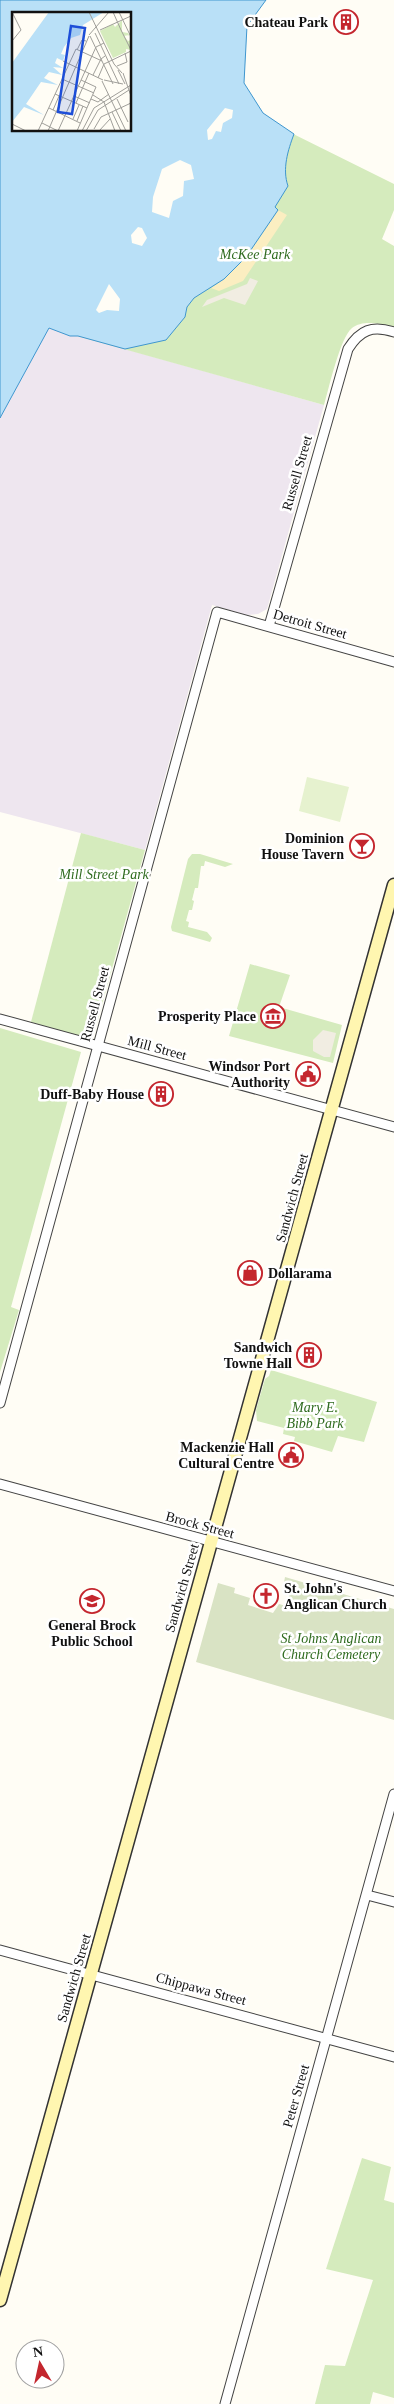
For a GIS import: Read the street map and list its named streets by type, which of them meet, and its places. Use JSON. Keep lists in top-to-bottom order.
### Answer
{
  "streets": {
    "main road": ["Sandwich Street"],
    "street": [
      "Russell Street",
      "Detroit Street",
      "Mill Street",
      "Brock Street",
      "Chippawa Street",
      "Peter Street"
    ]
  },
  "crossings": [
    ["Russell Street", "Detroit Street"],
    ["Russell Street", "Mill Street"],
    ["Mill Street", "Sandwich Street"],
    ["Sandwich Street", "Brock Street"],
    ["Sandwich Street", "Chippawa Street"],
    ["Chippawa Street", "Peter Street"]
  ],
  "parks": [
    "McKee Park",
    "Mill Street Park",
    "Mary E. Bibb Park",
    "St Johns Anglican Church Cemetery"
  ],
  "places": {
    "building": ["Chateau Park", "Duff-Baby House", "Sandwich Towne Hall"],
    "bar": ["Dominion House Tavern"],
    "museum": ["Prosperity Place"],
    "public building": ["Windsor Port Authority", "Mackenzie Hall Cultural Centre"],
    "shop": ["Dollarama"],
    "church": ["St. John's Anglican Church"],
    "school or university": ["General Brock Public School"]
  },
  "north": "top"
}
